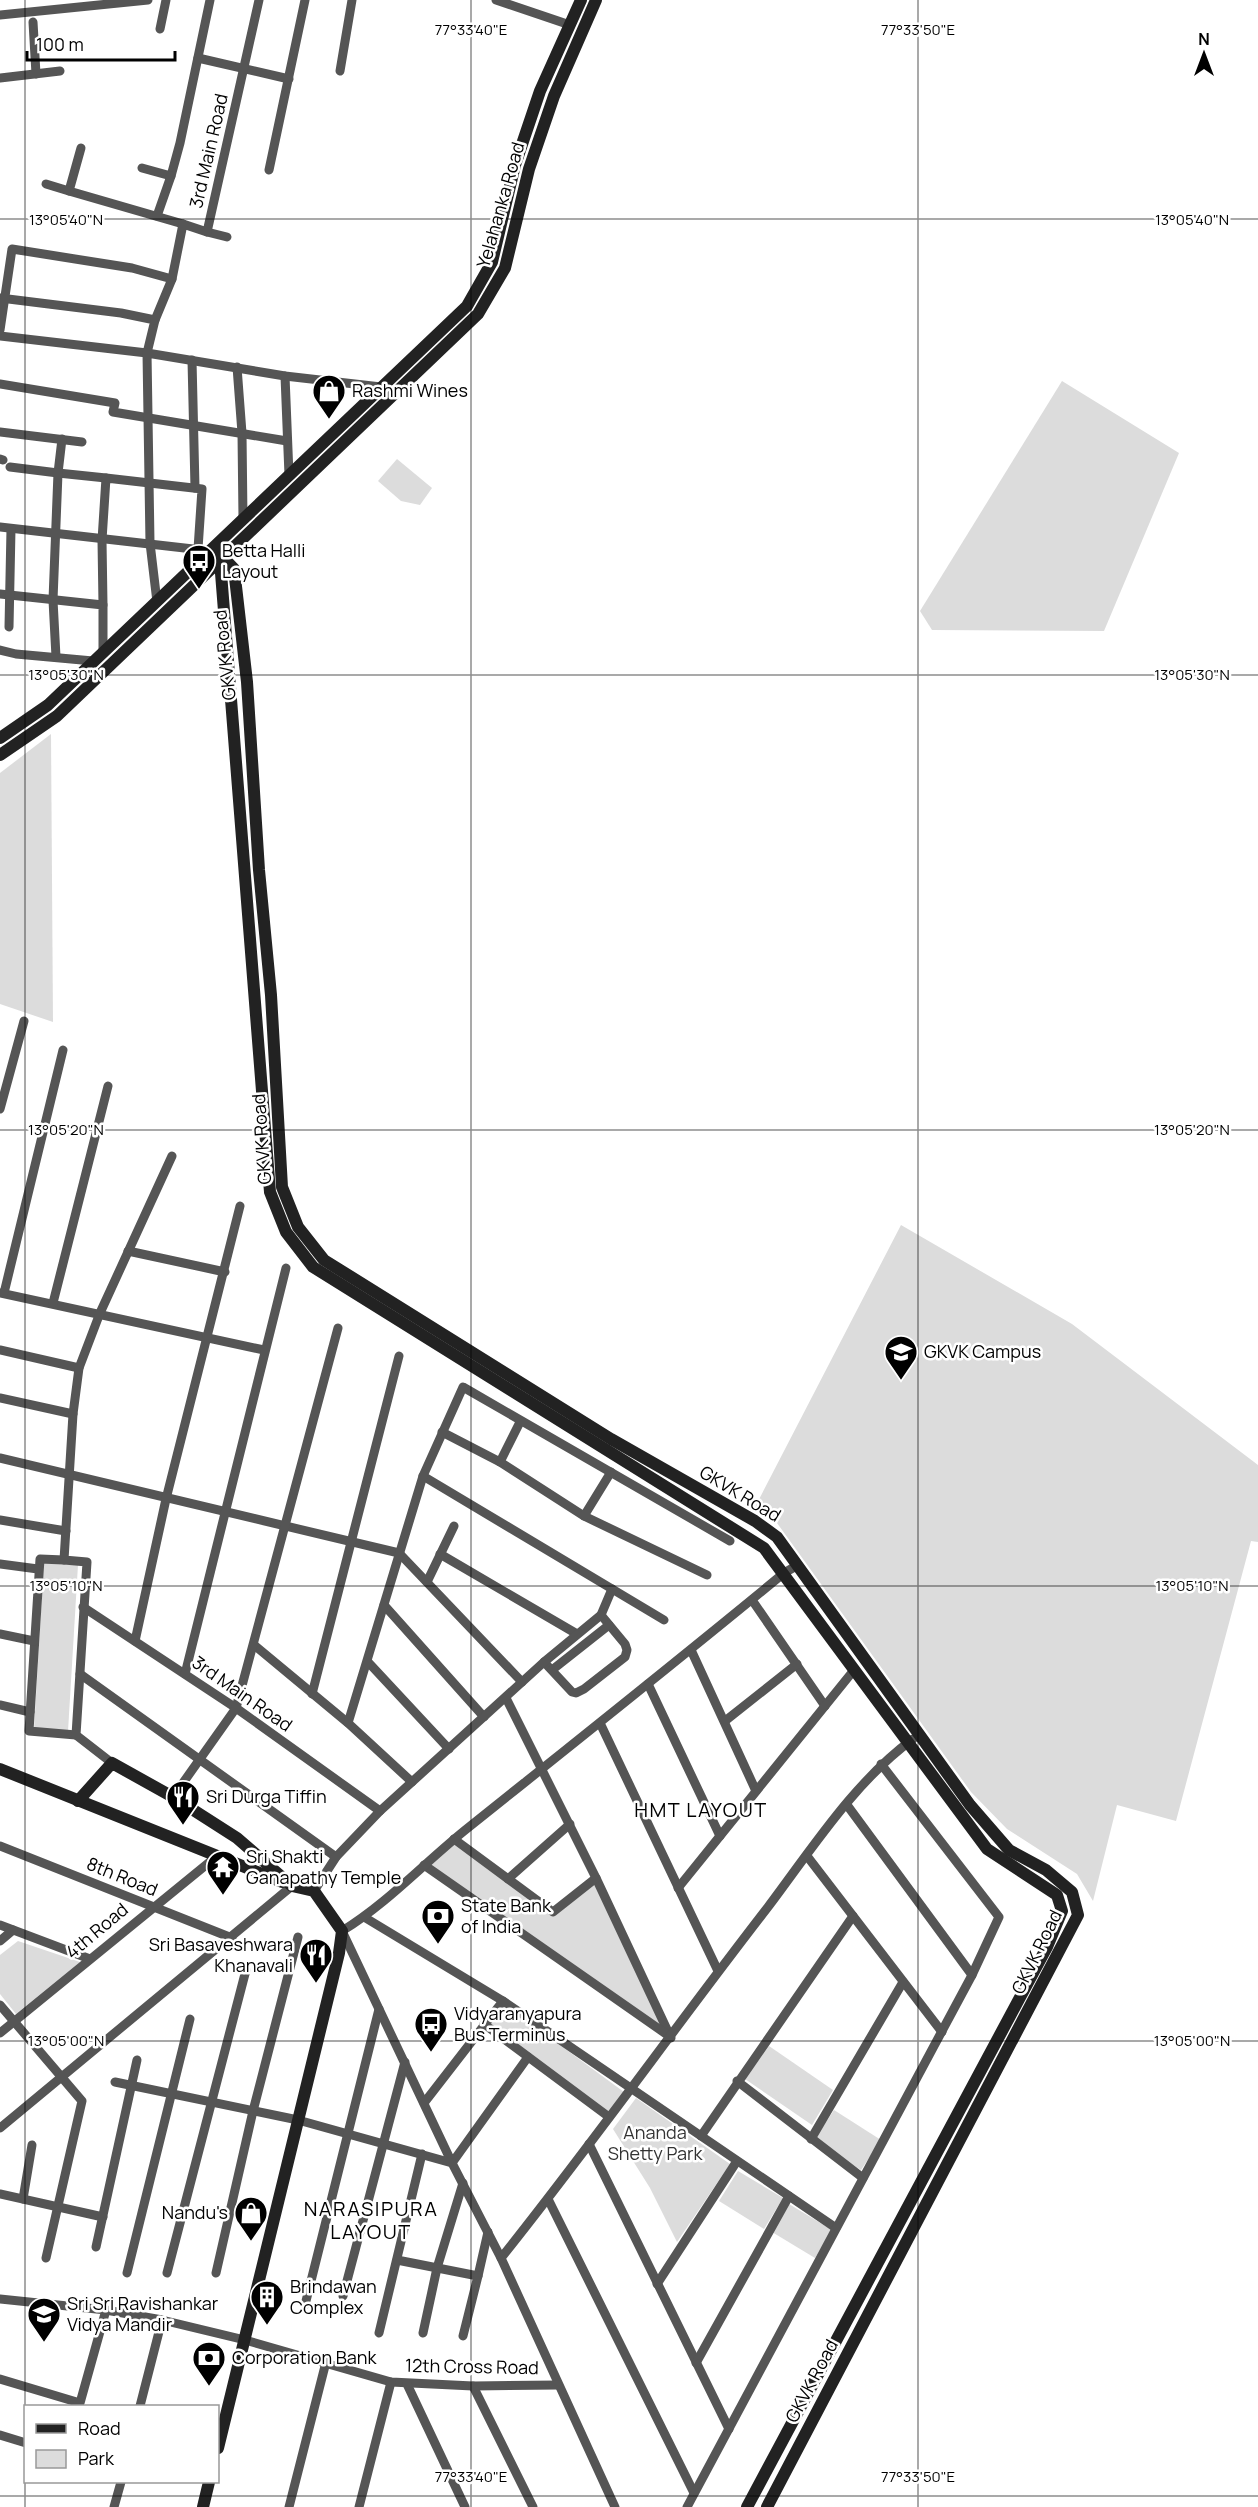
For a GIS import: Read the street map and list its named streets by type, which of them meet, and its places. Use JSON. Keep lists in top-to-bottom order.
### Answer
{
  "streets": {
    "main road": ["Yelahanka Road", "GKVK Road"],
    "street": [
      "3rd Main Road",
      "8th Road",
      "4th Road",
      "12th Cross Road"
    ]
  },
  "crossings": [
    ["3rd Main Road", "Yelahanka Road"],
    ["Yelahanka Road", "GKVK Road"],
    ["8th Road", "4th Road"]
  ],
  "districts": ["HMT LAYOUT", "NARASIPURA LAYOUT"],
  "parks": ["Ananda Shetty Park"],
  "places": {
    "shop": ["Rashmi Wines", "Nandu's"],
    "bus stop": ["Betta Halli Layout", "Vidyaranyapura Bus Terminus"],
    "school or university": ["GKVK Campus", "Sri Sri Ravishankar Vidya Mandir"],
    "restaurant": ["Sri Durga Tiffin", "Sri Basaveshwara Khanavali"],
    "temple": ["Sri Shakti Ganapathy Temple"],
    "bank": ["State Bank of India", "Corporation Bank"],
    "building": ["Brindawan Complex"]
  },
  "legend": ["Road", "Park"],
  "scale_bar": "100 m",
  "north": "top",
  "coordinates": [
    "77°33'40\"E",
    "77°33'50\"E",
    "13°05'40\"N",
    "13°05'30\"N",
    "13°05'20\"N",
    "13°05'10\"N",
    "13°05'00\"N"
  ]
}
